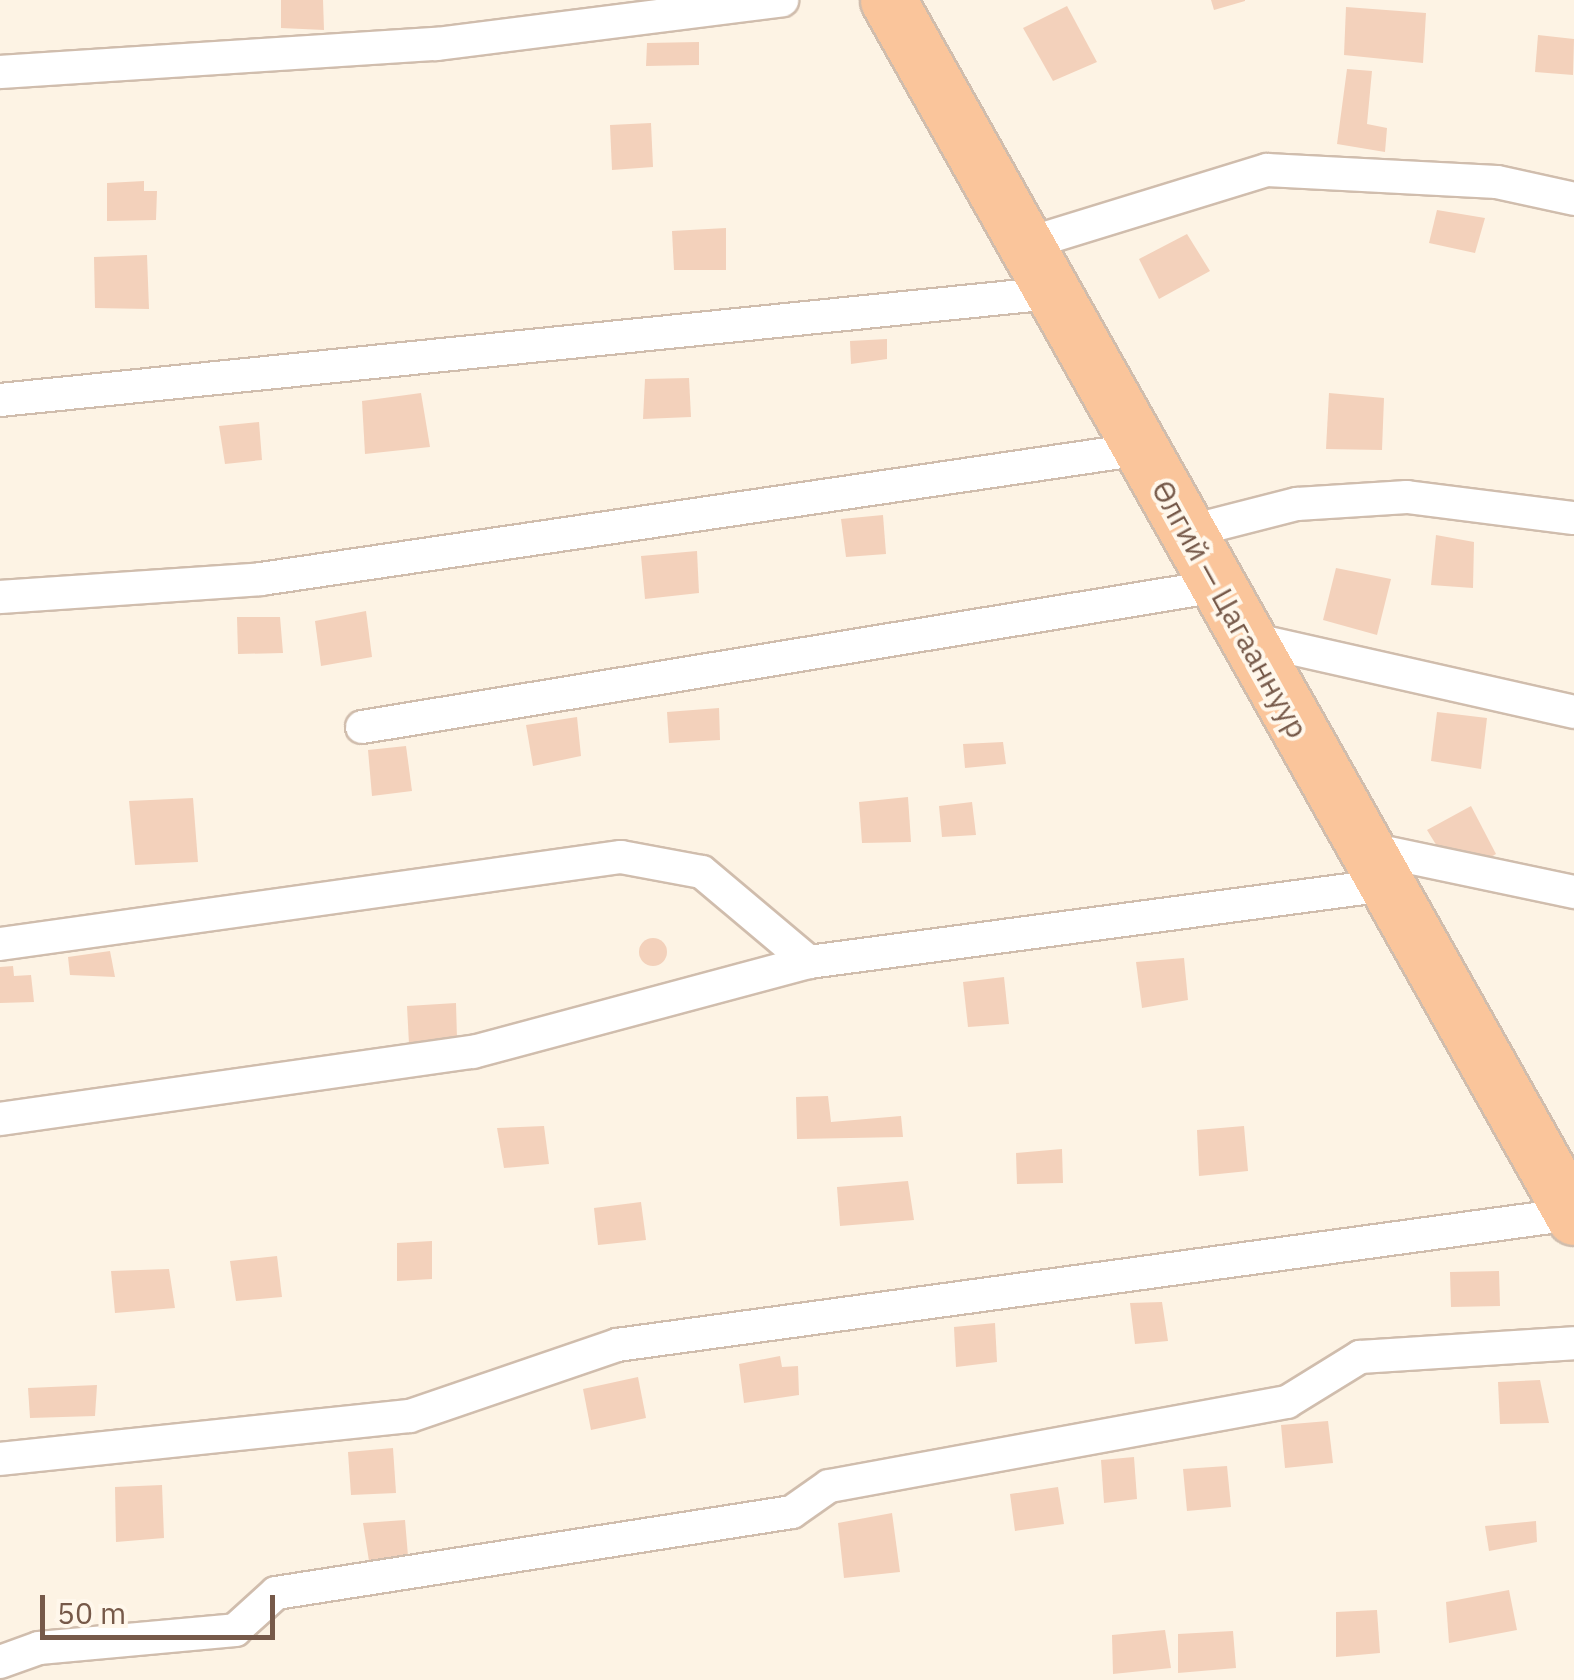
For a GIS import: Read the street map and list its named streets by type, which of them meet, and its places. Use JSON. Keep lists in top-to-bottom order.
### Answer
{
  "streets": {
    "highway": ["Өлгий — Цагааннуур"]
  },
  "scale_bar": "50 m"
}
